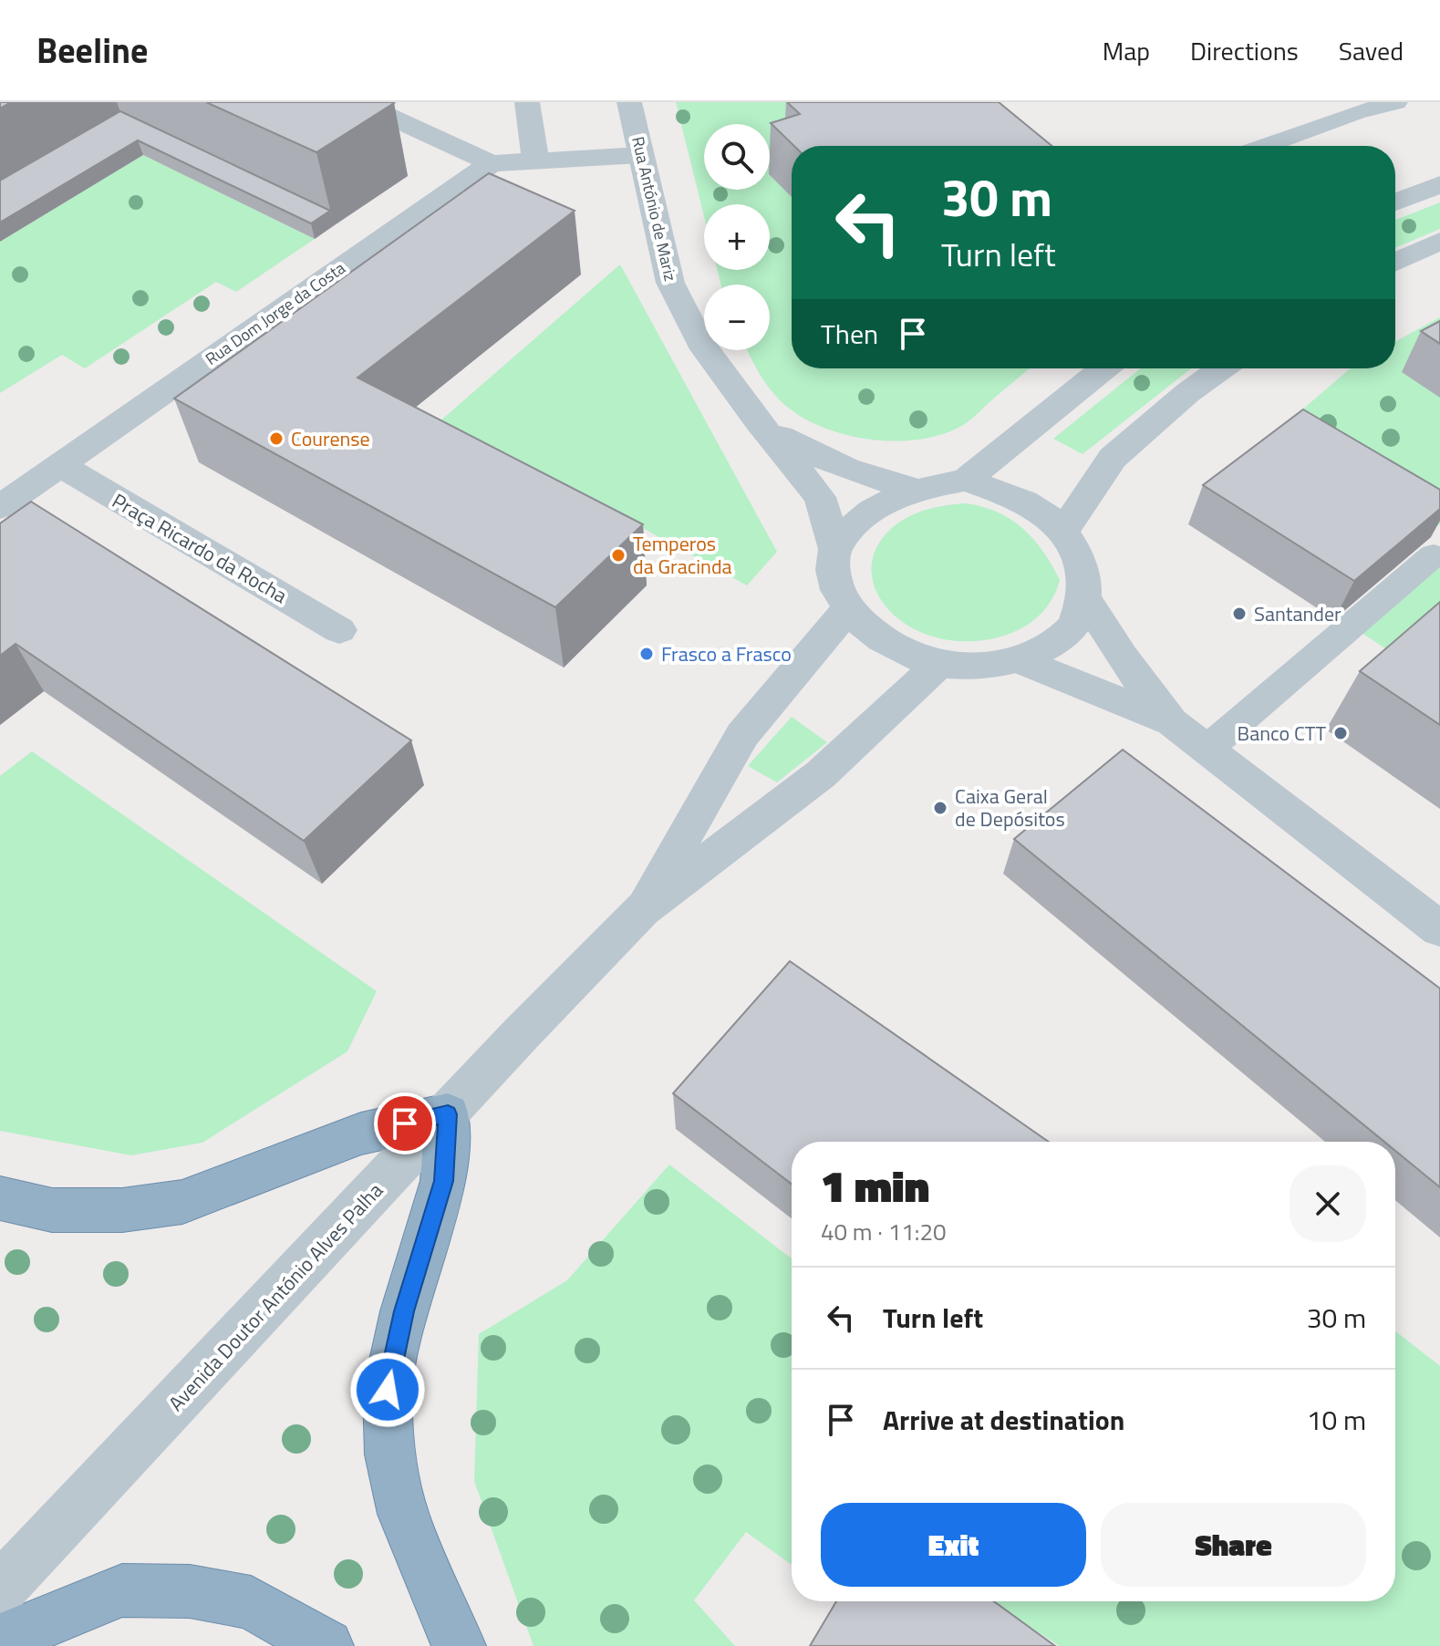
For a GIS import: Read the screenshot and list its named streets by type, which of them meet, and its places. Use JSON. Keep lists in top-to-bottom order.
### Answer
{
  "streets": {
    "street": [
      "Rua António de Mariz",
      "Rua Dom Jorge da Costa",
      "Praça Ricardo da Rocha",
      "Avenida Doutor António Alves Palha"
    ]
  },
  "crossings": [
    ["Rua António de Mariz", "Avenida Doutor António Alves Palha"],
    ["Rua Dom Jorge da Costa", "Praça Ricardo da Rocha"]
  ],
  "places": [
    "Courense",
    "Temperos da Gracinda",
    "Santander",
    "Frasco a Frasco",
    "Banco CTT",
    "Caixa Geral de Depósitos"
  ],
  "page": {
    "header": "Beeline",
    "nav": ["Map", "Directions", "Saved"],
    "map_buttons": ["+", "−"],
    "turn": ["30 m", "Turn left"],
    "then": "Then",
    "heading": ["1 min", "40 m · 11:20"],
    "list": [
      {
        "name": "Turn left",
        "value": "30 m"
      },
      {
        "name": "Arrive at destination",
        "value": "10 m"
      }
    ],
    "buttons": ["Exit", "Share"]
  }
}
